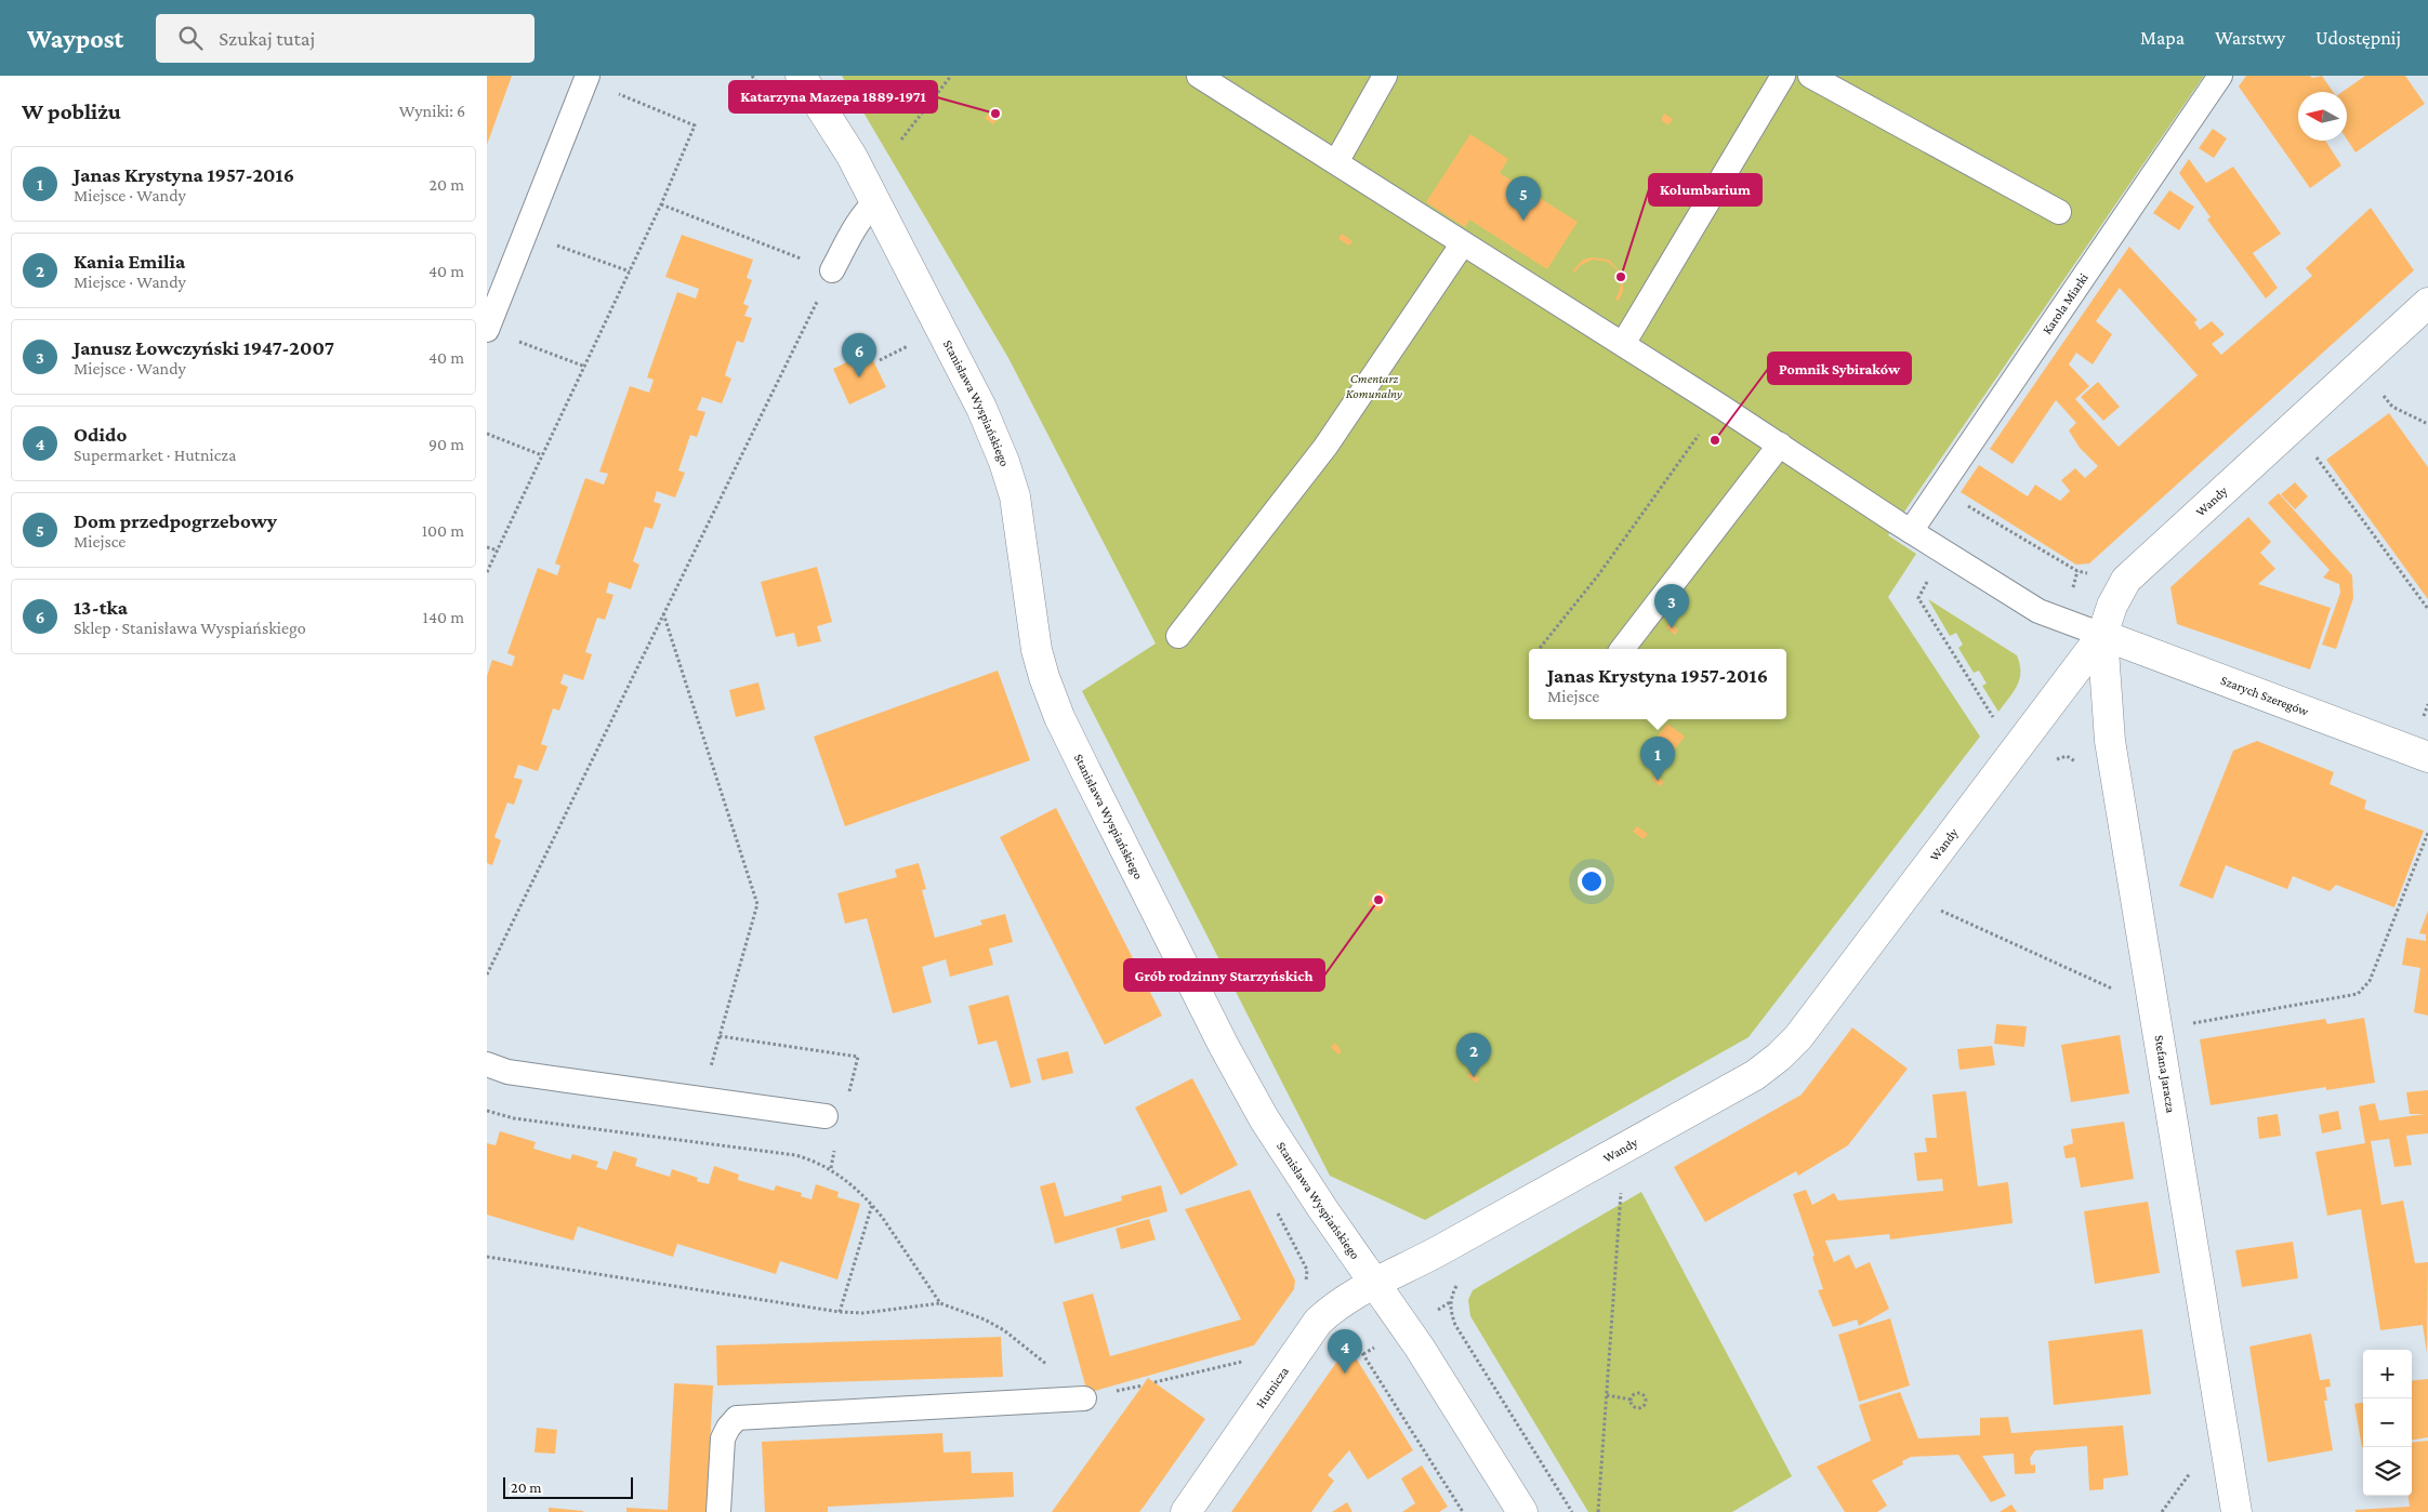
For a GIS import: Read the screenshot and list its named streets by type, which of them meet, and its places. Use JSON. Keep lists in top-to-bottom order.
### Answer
{
  "streets": {
    "street": [
      "Stanisława Wyspiańskiego",
      "Wandy",
      "Szarych Szeregów",
      "Stefana Jaracza",
      "Hutnicza"
    ],
    "lane": ["Karola Miarki"]
  },
  "crossings": [
    ["Stanisława Wyspiańskiego", "Wandy"],
    ["Stanisława Wyspiańskiego", "Hutnicza"],
    ["Wandy", "Szarych Szeregów"],
    ["Wandy", "Stefana Jaracza"],
    ["Wandy", "Hutnicza"],
    ["Szarych Szeregów", "Stefana Jaracza"]
  ],
  "parks": ["Cmentarz Komunalny"],
  "places": [
    "Katarzyna Mazepa 1889-1971",
    "Kolumbarium",
    "Pomnik Sybiraków",
    "Grób rodzinny Starzyńskich"
  ],
  "scale_bar": "20 m",
  "north": "left",
  "page": {
    "header": "Waypost",
    "search": "Szukaj tutaj",
    "nav": ["Mapa", "Warstwy", "Udostępnij"],
    "heading": ["W pobliżu", "Wyniki: 6"],
    "list": [
      {
        "mark": "1",
        "name": "Janas Krystyna 1957-2016",
        "note": "Miejsce · Wandy",
        "value": "20 m"
      },
      {
        "mark": "2",
        "name": "Kania Emilia",
        "note": "Miejsce · Wandy",
        "value": "40 m"
      },
      {
        "mark": "3",
        "name": "Janusz Łowczyński 1947-2007",
        "note": "Miejsce · Wandy",
        "value": "40 m"
      },
      {
        "mark": "4",
        "name": "Odido",
        "note": "Supermarket · Hutnicza",
        "value": "90 m"
      },
      {
        "mark": "5",
        "name": "Dom przedpogrzebowy",
        "note": "Miejsce",
        "value": "100 m"
      },
      {
        "mark": "6",
        "name": "13-tka",
        "note": "Sklep · Stanisława Wyspiańskiego",
        "value": "140 m"
      }
    ],
    "pins": [
      "5",
      "6",
      "3",
      "1",
      "2",
      "4"
    ],
    "popup": ["Janas Krystyna 1957-2016", "Miejsce"],
    "map_buttons": ["+", "−"],
    "scale": "20 m"
  }
}
